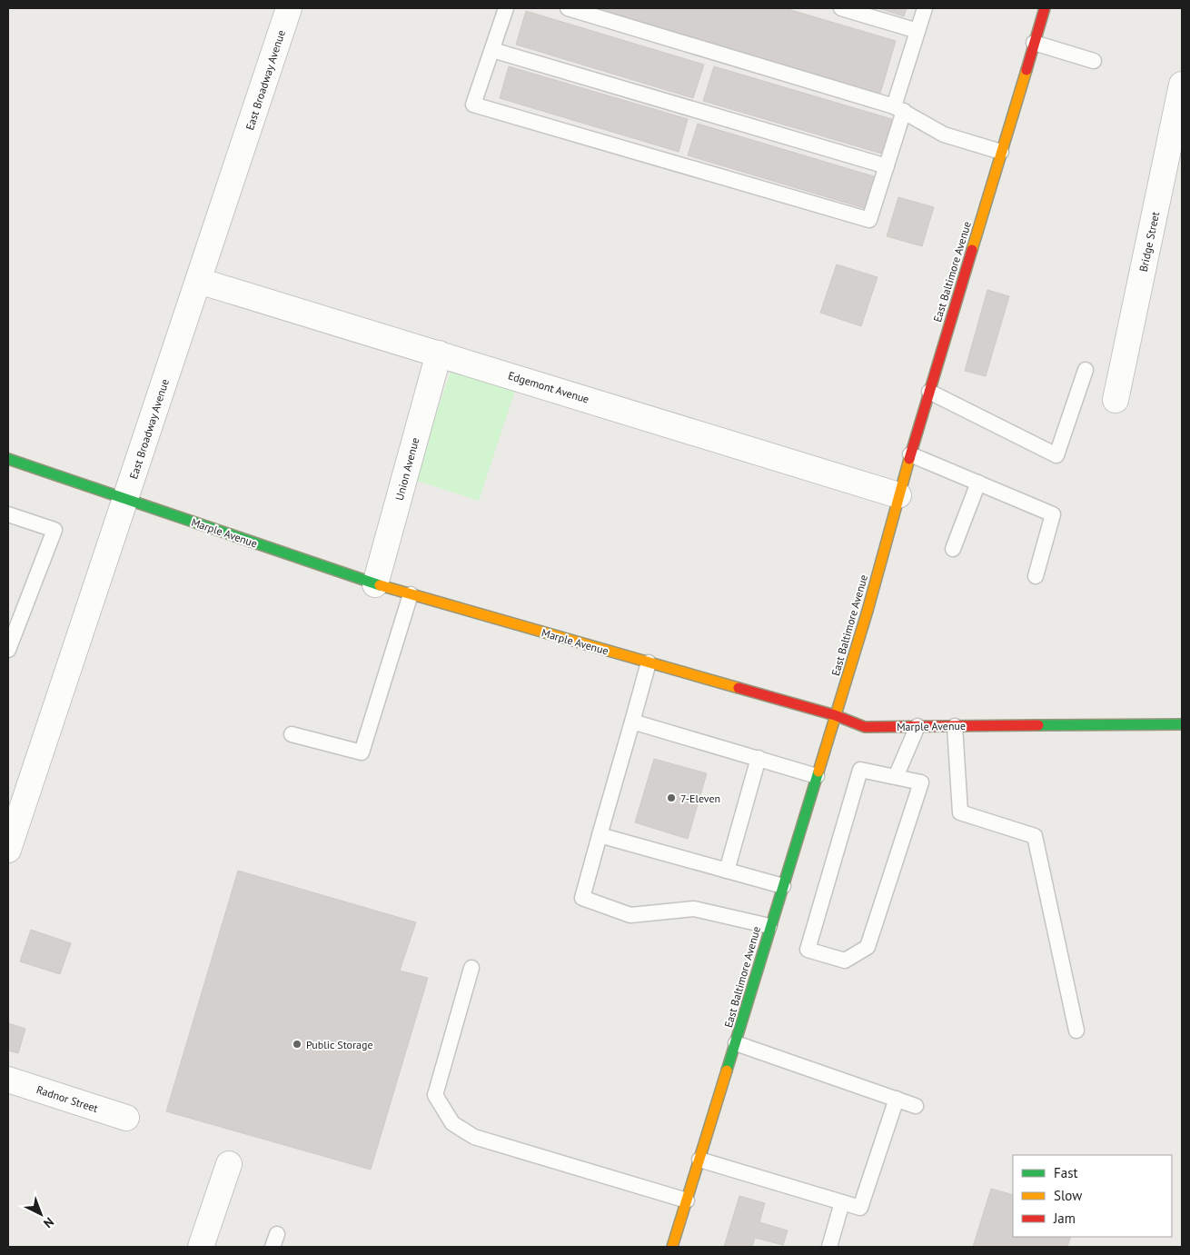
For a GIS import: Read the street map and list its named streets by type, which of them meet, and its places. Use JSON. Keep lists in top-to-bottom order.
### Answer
{
  "streets": {
    "main road": ["East Baltimore Avenue", "Marple Avenue"],
    "street": [
      "East Broadway Avenue",
      "Bridge Street",
      "Edgemont Avenue",
      "Union Avenue",
      "Radnor Street"
    ]
  },
  "crossings": [
    ["East Broadway Avenue", "Edgemont Avenue"],
    ["East Broadway Avenue", "Marple Avenue"],
    ["East Baltimore Avenue", "Edgemont Avenue"],
    ["East Baltimore Avenue", "Marple Avenue"],
    ["Edgemont Avenue", "Union Avenue"],
    ["Union Avenue", "Marple Avenue"]
  ],
  "places": ["7-Eleven", "Public Storage"],
  "legend": ["Fast", "Slow", "Jam"],
  "north": "bottom right"
}
